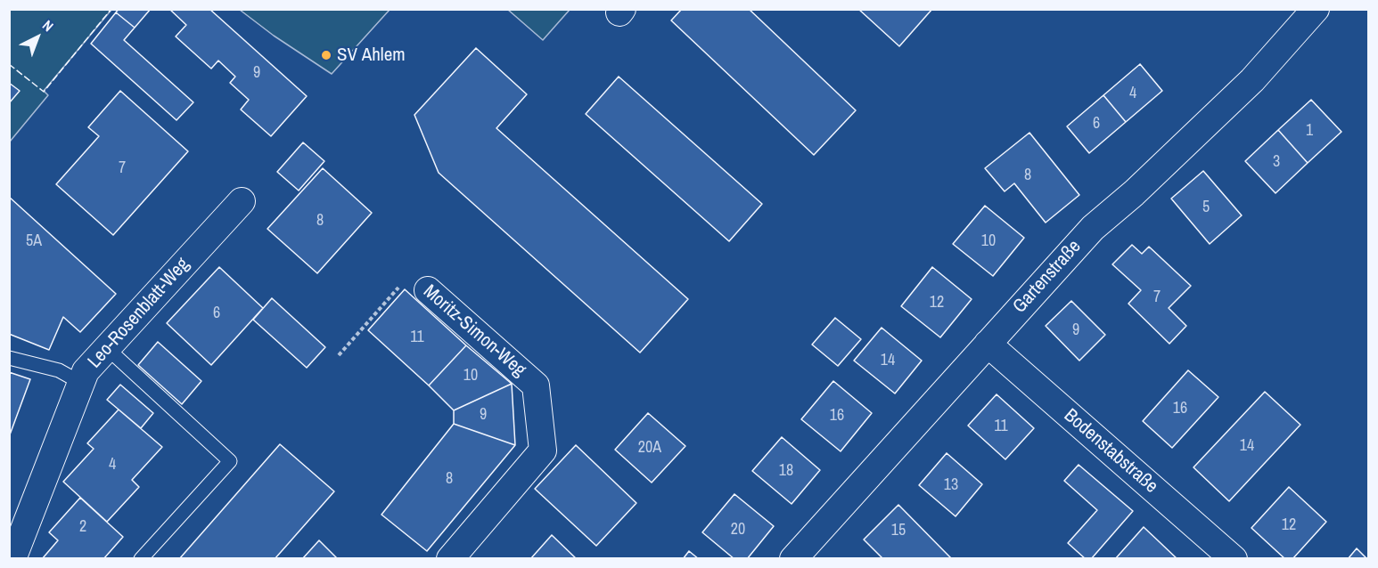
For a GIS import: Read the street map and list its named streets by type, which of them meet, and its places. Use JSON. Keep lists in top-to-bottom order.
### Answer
{
  "streets": {
    "street": [
      "Gartenstraße",
      "Leo-Rosenblatt-Weg",
      "Moritz-Simon-Weg",
      "Bodenstabstraße"
    ]
  },
  "crossings": [
    ["Gartenstraße", "Bodenstabstraße"]
  ],
  "places": ["SV Ahlem"],
  "house_numbers": [
    "9",
    "4",
    "6",
    "1",
    "3",
    "7",
    "8",
    "5",
    "8",
    "5A",
    "10",
    "7",
    "12",
    "6",
    "9",
    "11",
    "14",
    "10",
    "16",
    "9",
    "16",
    "11",
    "14",
    "20A",
    "4",
    "18",
    "8",
    "13",
    "12",
    "2",
    "20",
    "15"
  ],
  "north": "top right"
}
